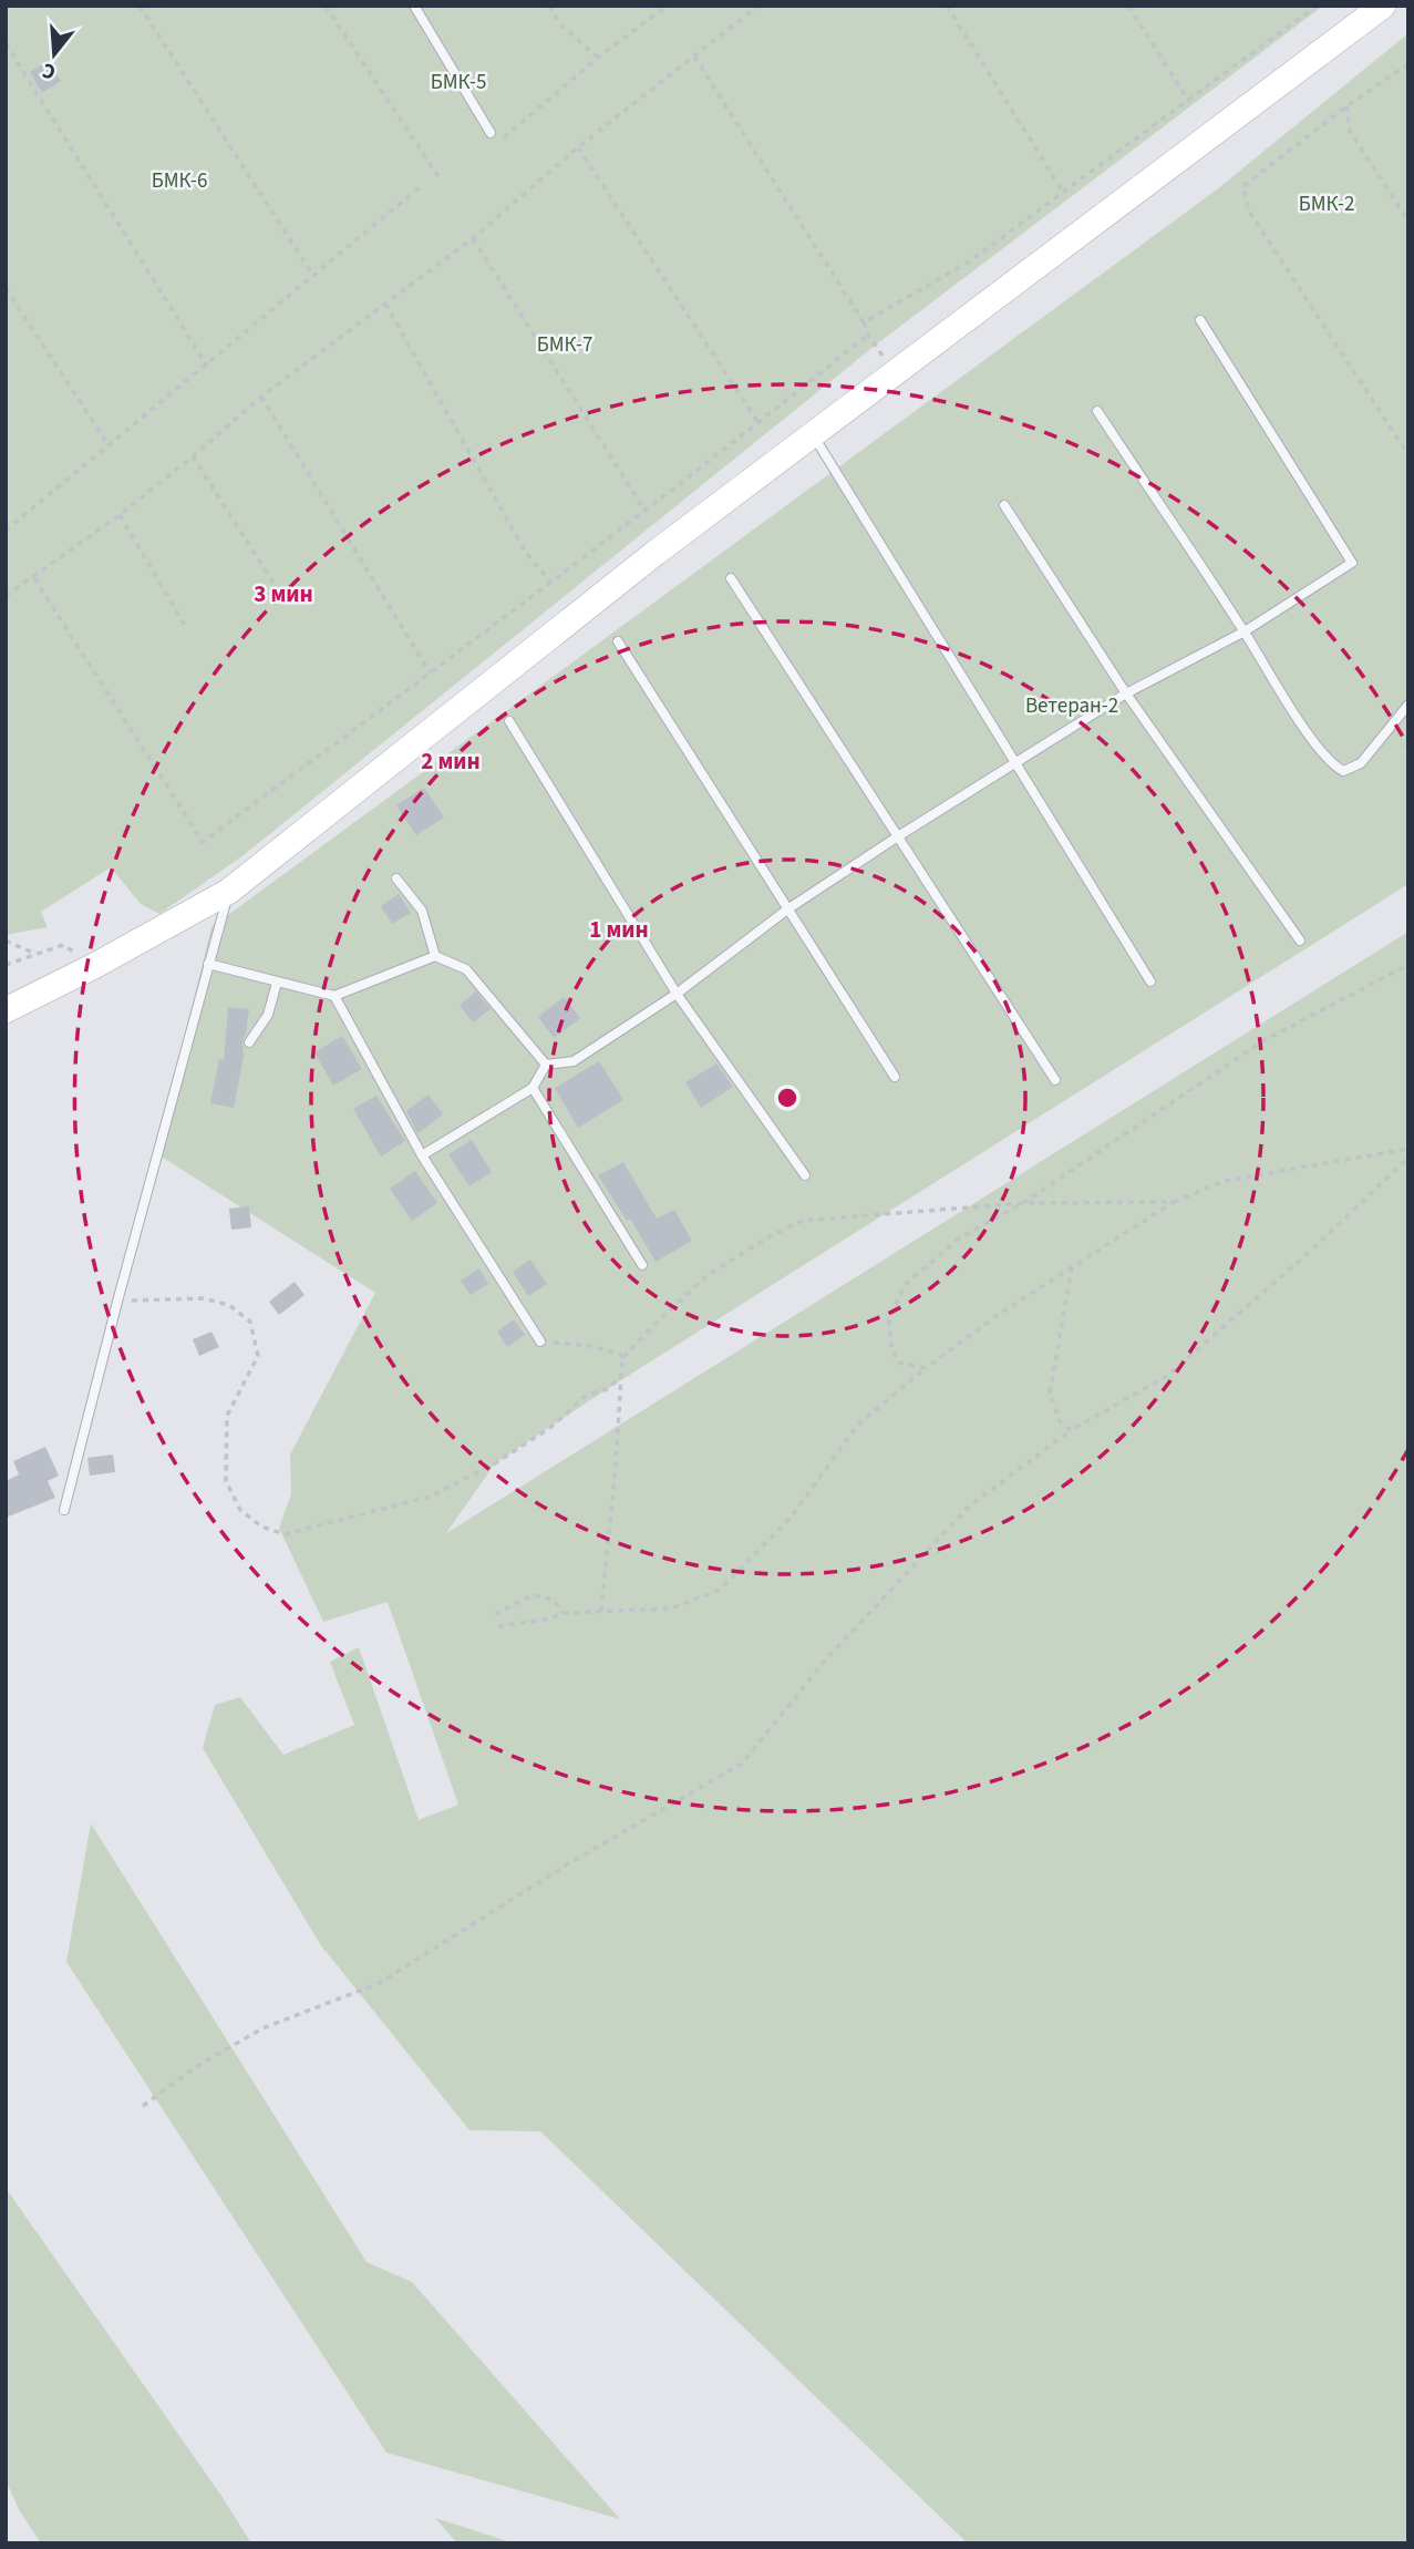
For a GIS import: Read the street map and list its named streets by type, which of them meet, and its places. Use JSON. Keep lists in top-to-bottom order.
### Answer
{
  "parks": [
    "БМК-5",
    "БМК-6",
    "БМК-2",
    "БМК-7",
    "Ветеран-2"
  ],
  "north": "bottom",
  "rings": ["3 мин", "2 мин", "1 мин"]
}
